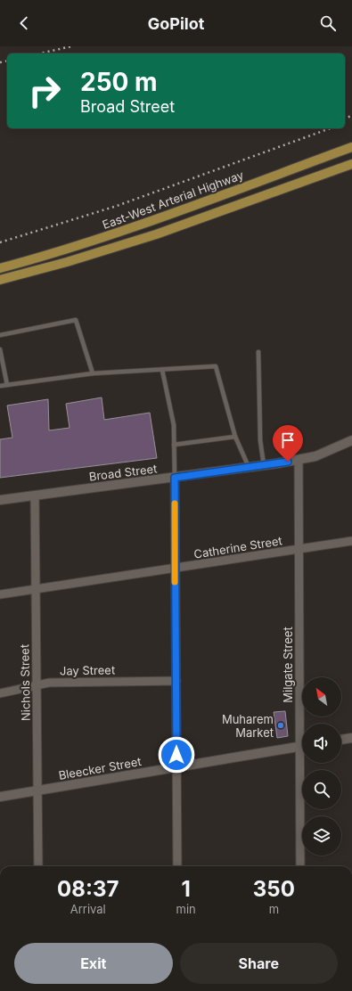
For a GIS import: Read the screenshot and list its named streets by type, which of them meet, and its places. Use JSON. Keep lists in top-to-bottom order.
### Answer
{
  "streets": {
    "main road": ["East-West Arterial Highway", "Broad Street", "Bleecker Street"],
    "street": [
      "Catherine Street",
      "Milgate Street",
      "Jay Street",
      "Nichols Street"
    ]
  },
  "crossings": [
    ["Broad Street", "Milgate Street"],
    ["Broad Street", "Nichols Street"],
    ["Catherine Street", "Milgate Street"],
    ["Catherine Street", "Nichols Street"],
    ["Jay Street", "Nichols Street"],
    ["Nichols Street", "Bleecker Street"]
  ],
  "places": ["Muharem Market"],
  "north": "top left",
  "page": {
    "header": "GoPilot",
    "turn": ["250 m", "Broad Street"],
    "eta": [
      "08:37",
      "Arrival",
      "1",
      "min",
      "350",
      "m"
    ],
    "buttons": ["Exit", "Share"]
  }
}
